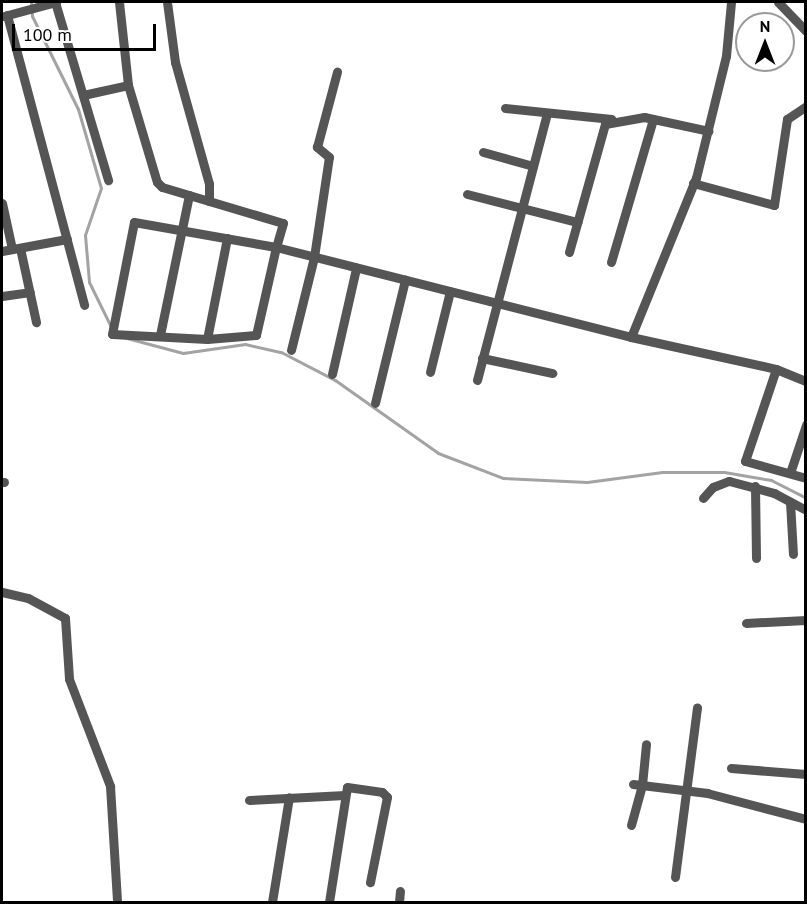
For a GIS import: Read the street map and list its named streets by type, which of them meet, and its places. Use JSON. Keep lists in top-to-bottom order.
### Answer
{
  "scale_bar": "100 m",
  "north": "top"
}
